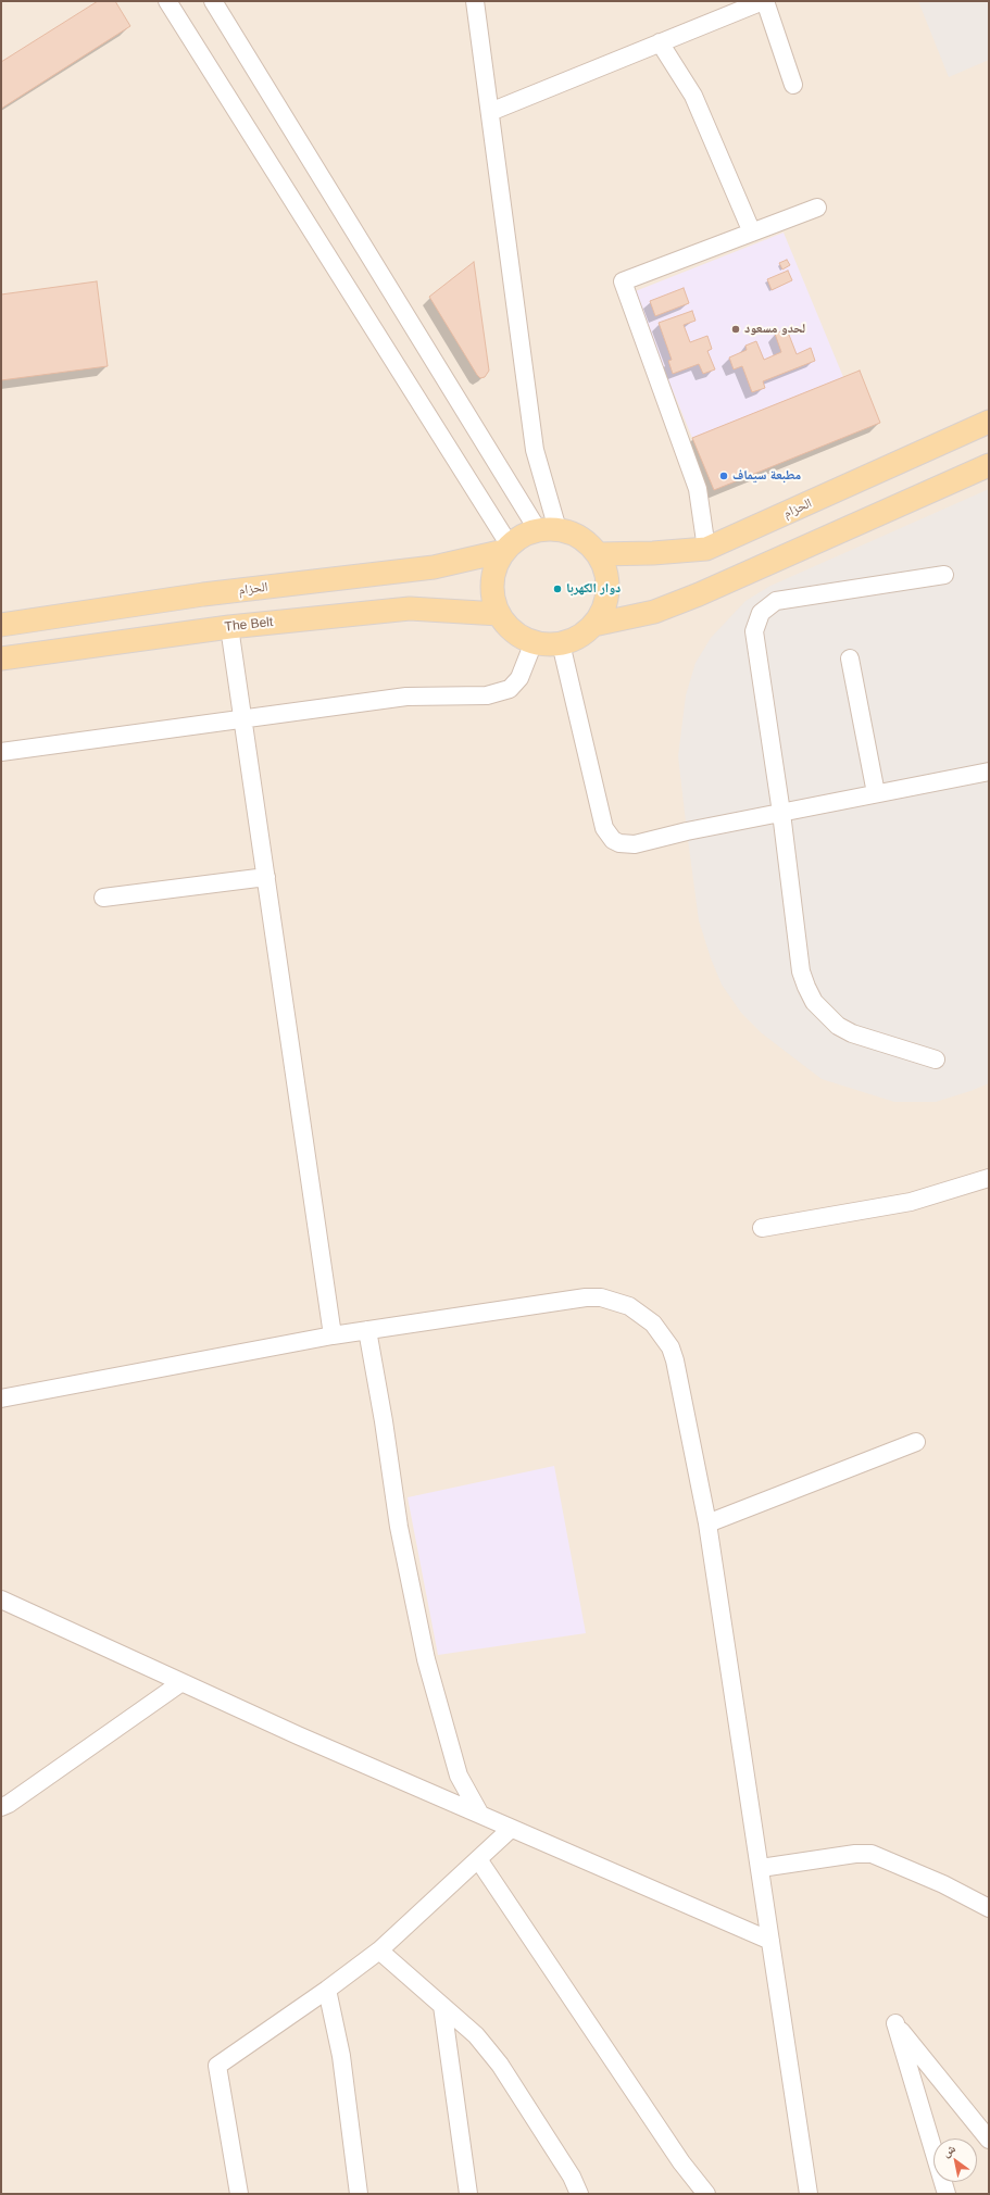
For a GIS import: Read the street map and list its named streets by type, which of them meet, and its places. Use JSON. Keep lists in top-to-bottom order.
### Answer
{
  "streets": {
    "main road": ["الحزام", "The Belt"]
  },
  "crossings": [
    ["الحزام", "The Belt"]
  ],
  "places": ["لحدو مسعود", "مطبعة سيماف", "دوار الكهربا"],
  "north": "top left"
}
